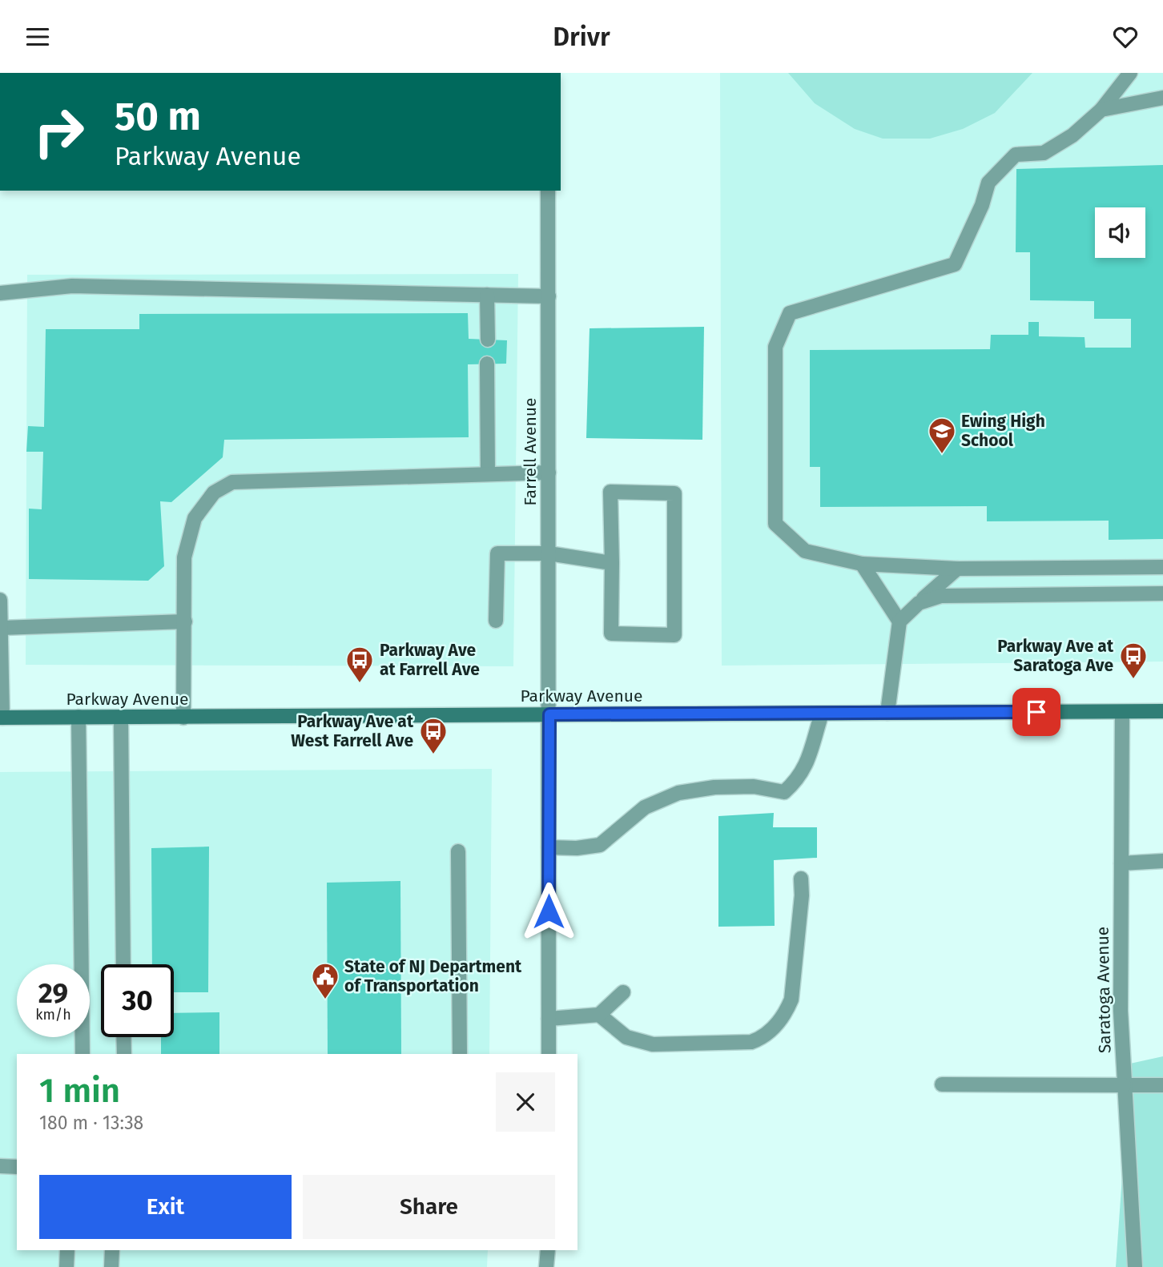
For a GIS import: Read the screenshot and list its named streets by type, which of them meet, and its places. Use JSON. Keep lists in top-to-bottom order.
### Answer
{
  "streets": {
    "main road": ["Parkway Avenue"],
    "street": ["Farrell Avenue", "Saratoga Avenue"]
  },
  "crossings": [
    ["Farrell Avenue", "Parkway Avenue"],
    ["Parkway Avenue", "Saratoga Avenue"]
  ],
  "places": {
    "school or university": ["Ewing High School"],
    "bus stop": ["Parkway Ave at Saratoga Ave", "Parkway Ave at Farrell Ave", "Parkway Ave at West Farrell Ave"],
    "public building": ["State of NJ Department of Transportation"]
  },
  "page": {
    "header": "Drivr",
    "turn": ["50 m", "Parkway Avenue"],
    "speed": "29 km/h",
    "limit": "30",
    "heading": ["1 min", "180 m · 13:38"],
    "buttons": ["Exit", "Share"]
  }
}
